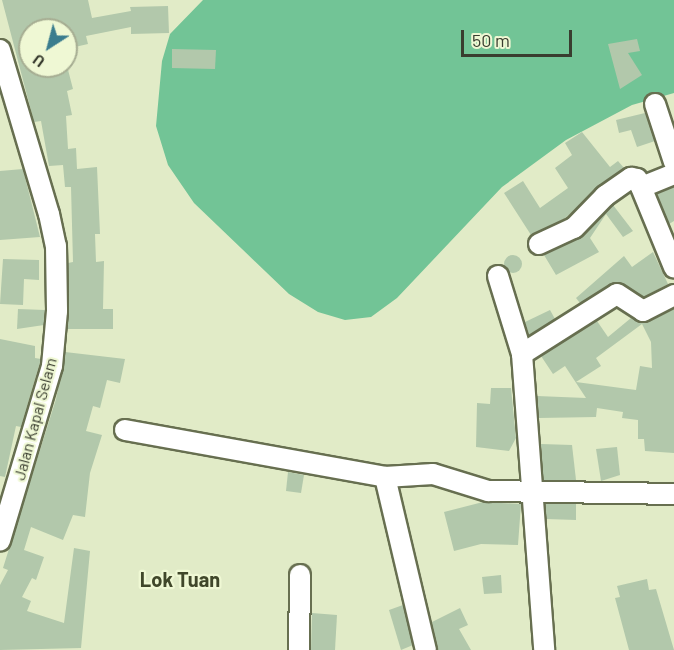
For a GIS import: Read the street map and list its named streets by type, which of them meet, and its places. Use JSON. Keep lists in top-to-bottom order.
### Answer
{
  "streets": {
    "street": ["Jalan Kapal Selam"]
  },
  "districts": ["Lok Tuan"],
  "scale_bar": "50 m",
  "north": "bottom left"
}
